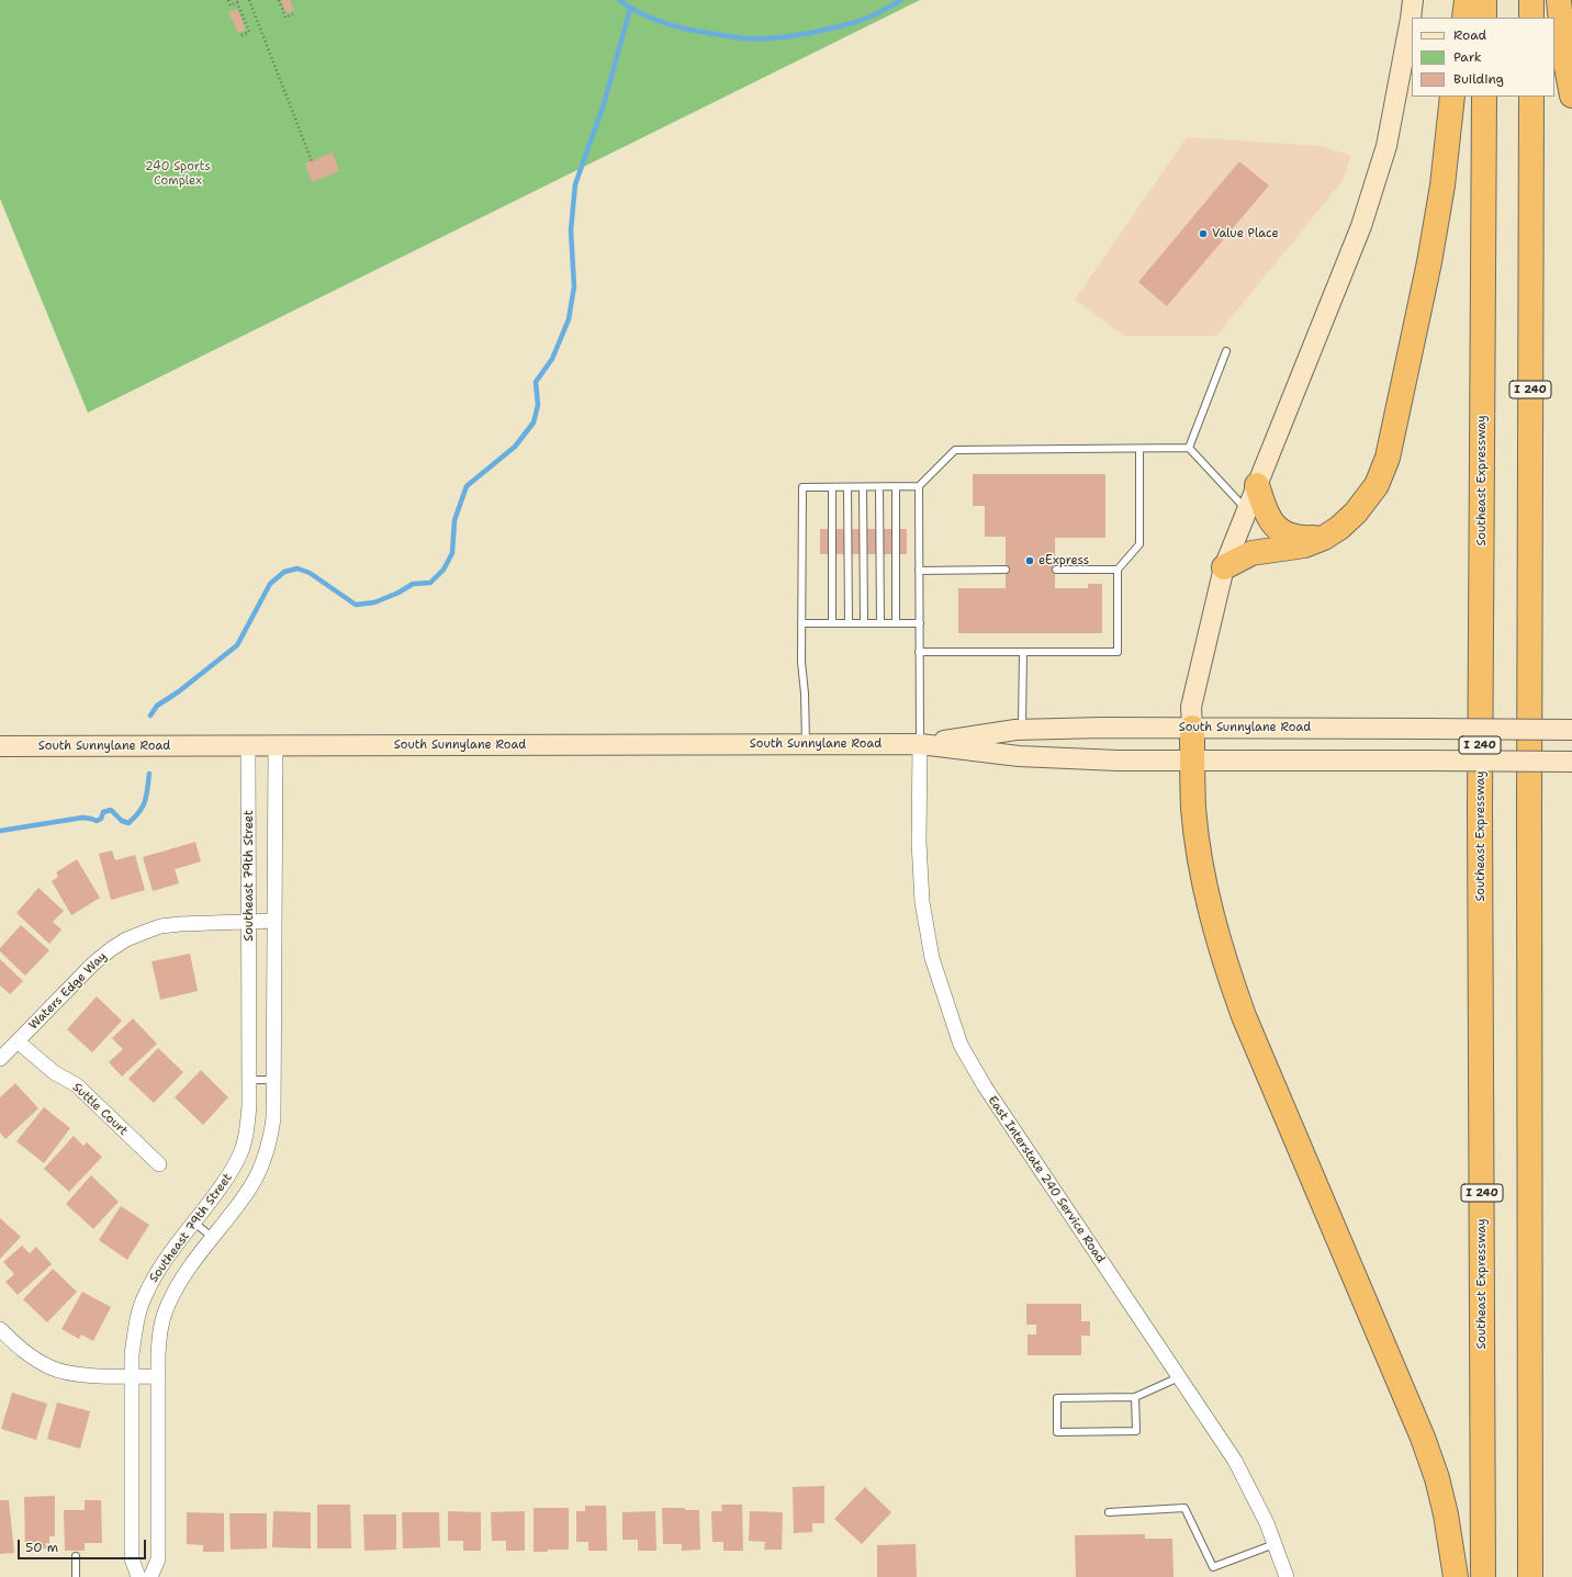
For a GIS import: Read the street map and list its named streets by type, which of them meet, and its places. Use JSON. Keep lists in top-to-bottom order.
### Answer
{
  "streets": {
    "highway": ["I 240", "Southeast Expressway"],
    "main road": ["South Sunnylane Road"],
    "street": [
      "Southeast 79th Street",
      "Waters Edge Way",
      "Suttle Court",
      "East Interstate 240 Service Road"
    ]
  },
  "crossings": [
    ["South Sunnylane Road", "Southeast 79th Street"],
    ["South Sunnylane Road", "East Interstate 240 Service Road"],
    ["Southeast 79th Street", "Waters Edge Way"],
    ["Waters Edge Way", "Suttle Court"]
  ],
  "parks": ["240 Sports Complex"],
  "places": ["Value Place", "eExpress"],
  "legend": ["Road", "Park", "Building"],
  "scale_bar": "50 m"
}
